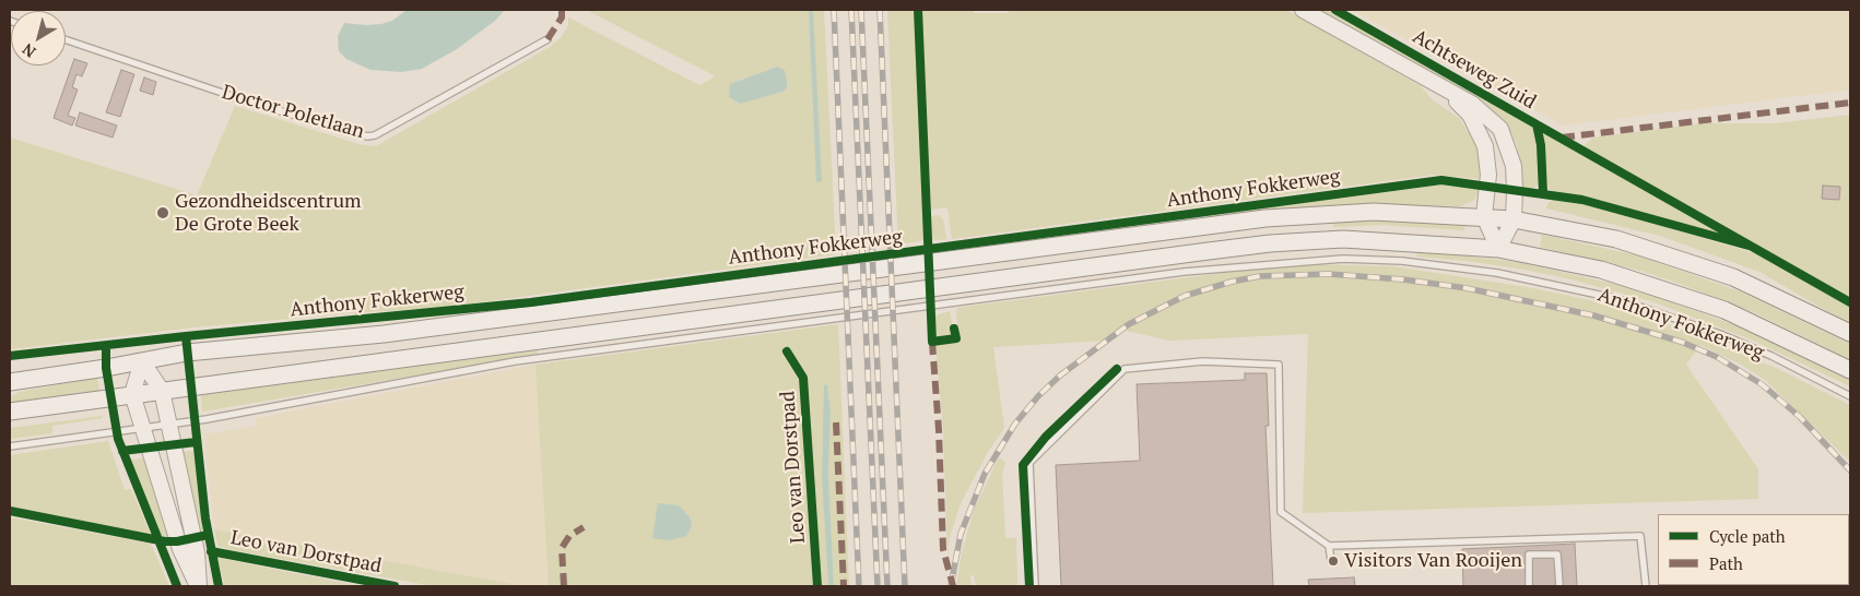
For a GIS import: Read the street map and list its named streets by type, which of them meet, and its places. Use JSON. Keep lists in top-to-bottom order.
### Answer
{
  "streets": {
    "main road": ["Anthony Fokkerweg"],
    "street": ["Achtseweg Zuid"],
    "lane": ["Doctor Poletlaan"],
    "cycle path": ["Leo van Dorstpad"]
  },
  "crossings": [
    ["Achtseweg Zuid", "Anthony Fokkerweg"]
  ],
  "places": ["Gezondheidscentrum De Grote Beek", "Visitors Van Rooijen"],
  "legend": ["Cycle path", "Path"],
  "north": "bottom left"
}
